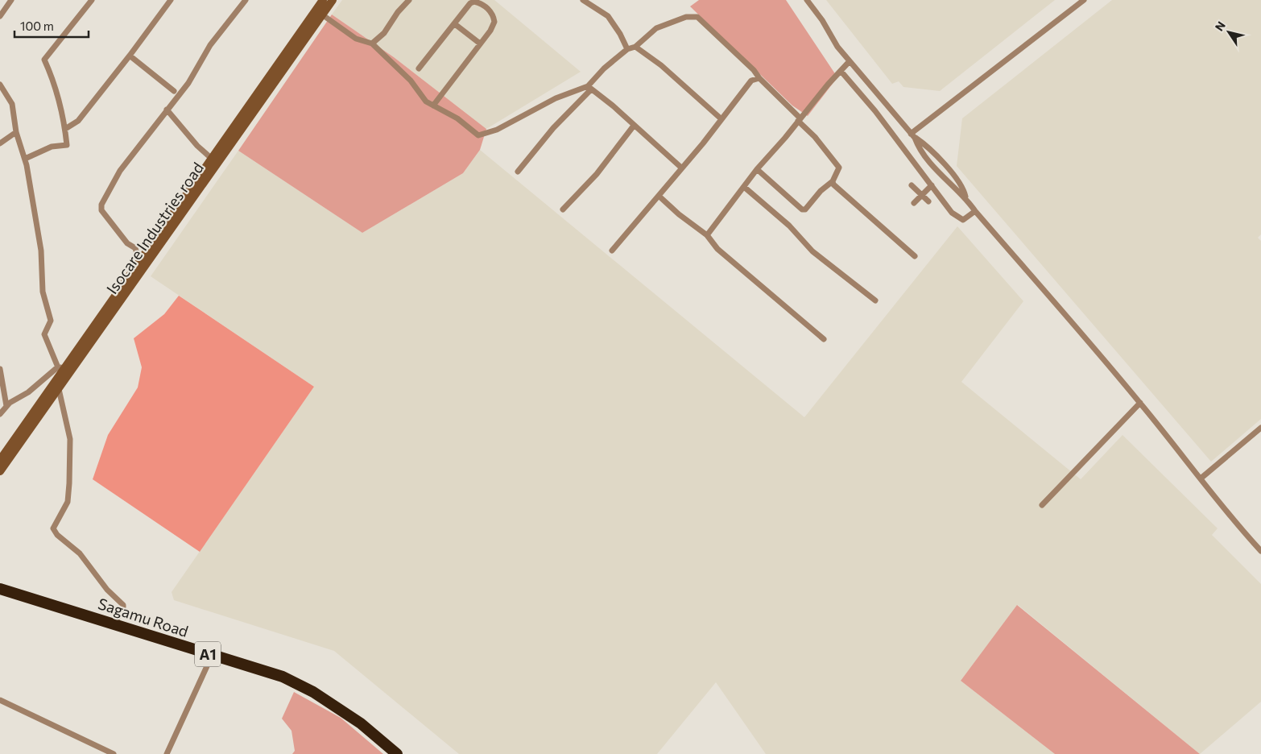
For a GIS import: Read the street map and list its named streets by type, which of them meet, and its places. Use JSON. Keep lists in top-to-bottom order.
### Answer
{
  "streets": {
    "highway": ["Sagamu Road", "A1"],
    "street": ["Isocare Industries road"]
  },
  "scale_bar": "100 m",
  "north": "top left"
}
